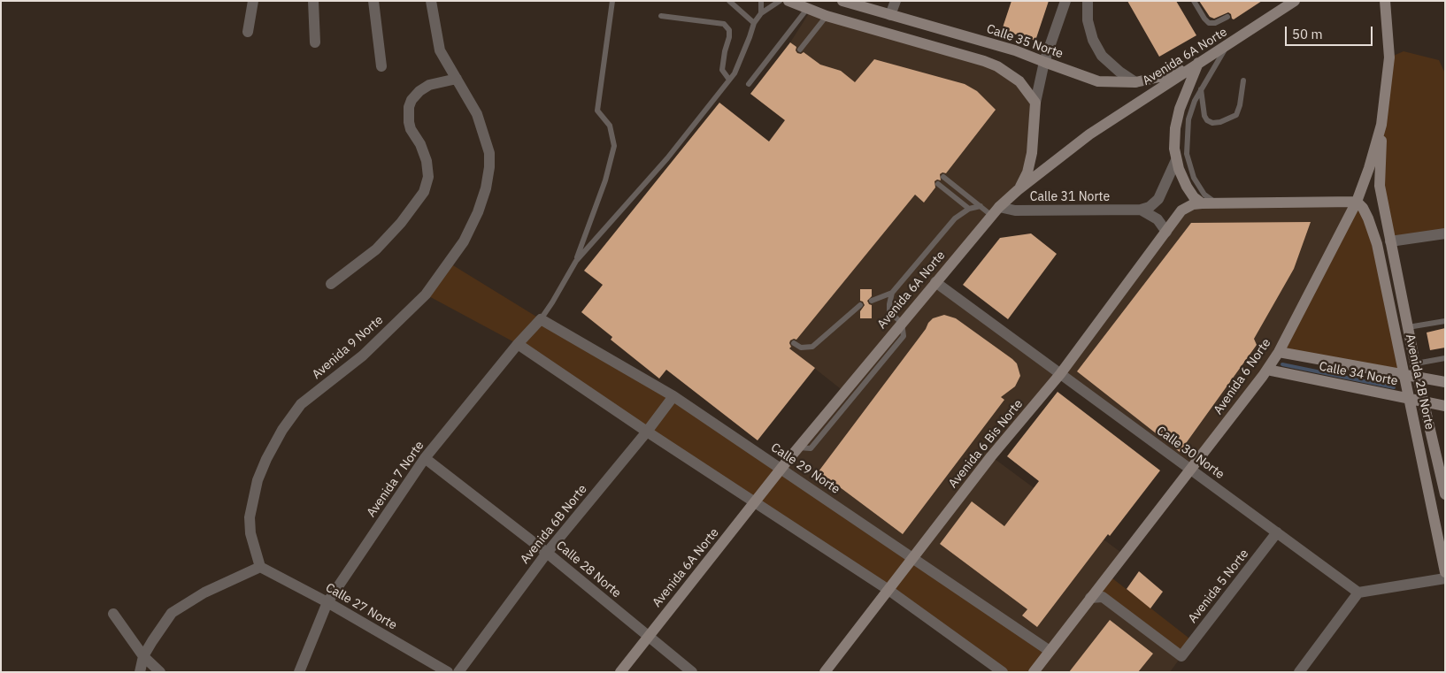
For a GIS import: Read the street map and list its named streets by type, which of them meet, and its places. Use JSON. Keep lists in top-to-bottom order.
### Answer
{
  "streets": {
    "street": [
      "Calle 35 Norte",
      "Avenida 6A Norte",
      "Calle 31 Norte",
      "Avenida 9 Norte",
      "Calle 34 Norte",
      "Avenida 6 Norte",
      "Avenida 2B Norte",
      "Avenida 6 Bis Norte",
      "Calle 30 Norte",
      "Calle 29 Norte",
      "Avenida 7 Norte",
      "Avenida 6B Norte",
      "Calle 28 Norte",
      "Avenida 5 Norte",
      "Calle 27 Norte"
    ]
  },
  "crossings": [
    ["Calle 35 Norte", "Avenida 6A Norte"],
    ["Avenida 6A Norte", "Calle 31 Norte"],
    ["Avenida 6A Norte", "Calle 30 Norte"],
    ["Avenida 6A Norte", "Calle 29 Norte"],
    ["Avenida 6A Norte", "Calle 28 Norte"],
    ["Avenida 9 Norte", "Calle 27 Norte"],
    ["Calle 34 Norte", "Avenida 6 Norte"],
    ["Calle 34 Norte", "Avenida 2B Norte"],
    ["Avenida 6 Norte", "Avenida 2B Norte"],
    ["Avenida 6 Norte", "Calle 30 Norte"],
    ["Avenida 6 Norte", "Calle 29 Norte"],
    ["Avenida 6 Bis Norte", "Calle 30 Norte"],
    ["Avenida 6 Bis Norte", "Calle 29 Norte"],
    ["Calle 30 Norte", "Avenida 5 Norte"],
    ["Calle 29 Norte", "Avenida 7 Norte"],
    ["Calle 29 Norte", "Avenida 6B Norte"],
    ["Avenida 7 Norte", "Calle 28 Norte"],
    ["Avenida 7 Norte", "Calle 27 Norte"],
    ["Avenida 6B Norte", "Calle 28 Norte"]
  ],
  "scale_bar": "50 m"
}
